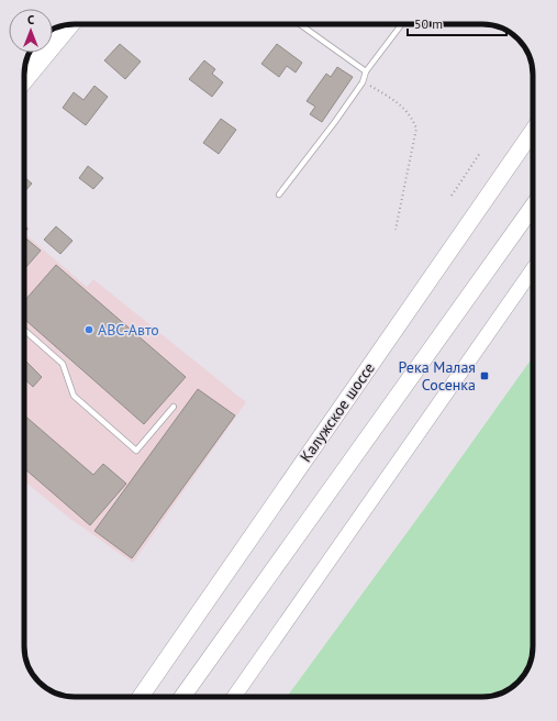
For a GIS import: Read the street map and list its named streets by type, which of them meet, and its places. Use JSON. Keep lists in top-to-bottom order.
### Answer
{
  "streets": {
    "highway": ["Калужское шоссе"]
  },
  "places": {
    "other": ["АВС-Авто"],
    "transit": ["Река Малая Сосенка"]
  },
  "scale_bar": "50 m",
  "north": "top"
}
